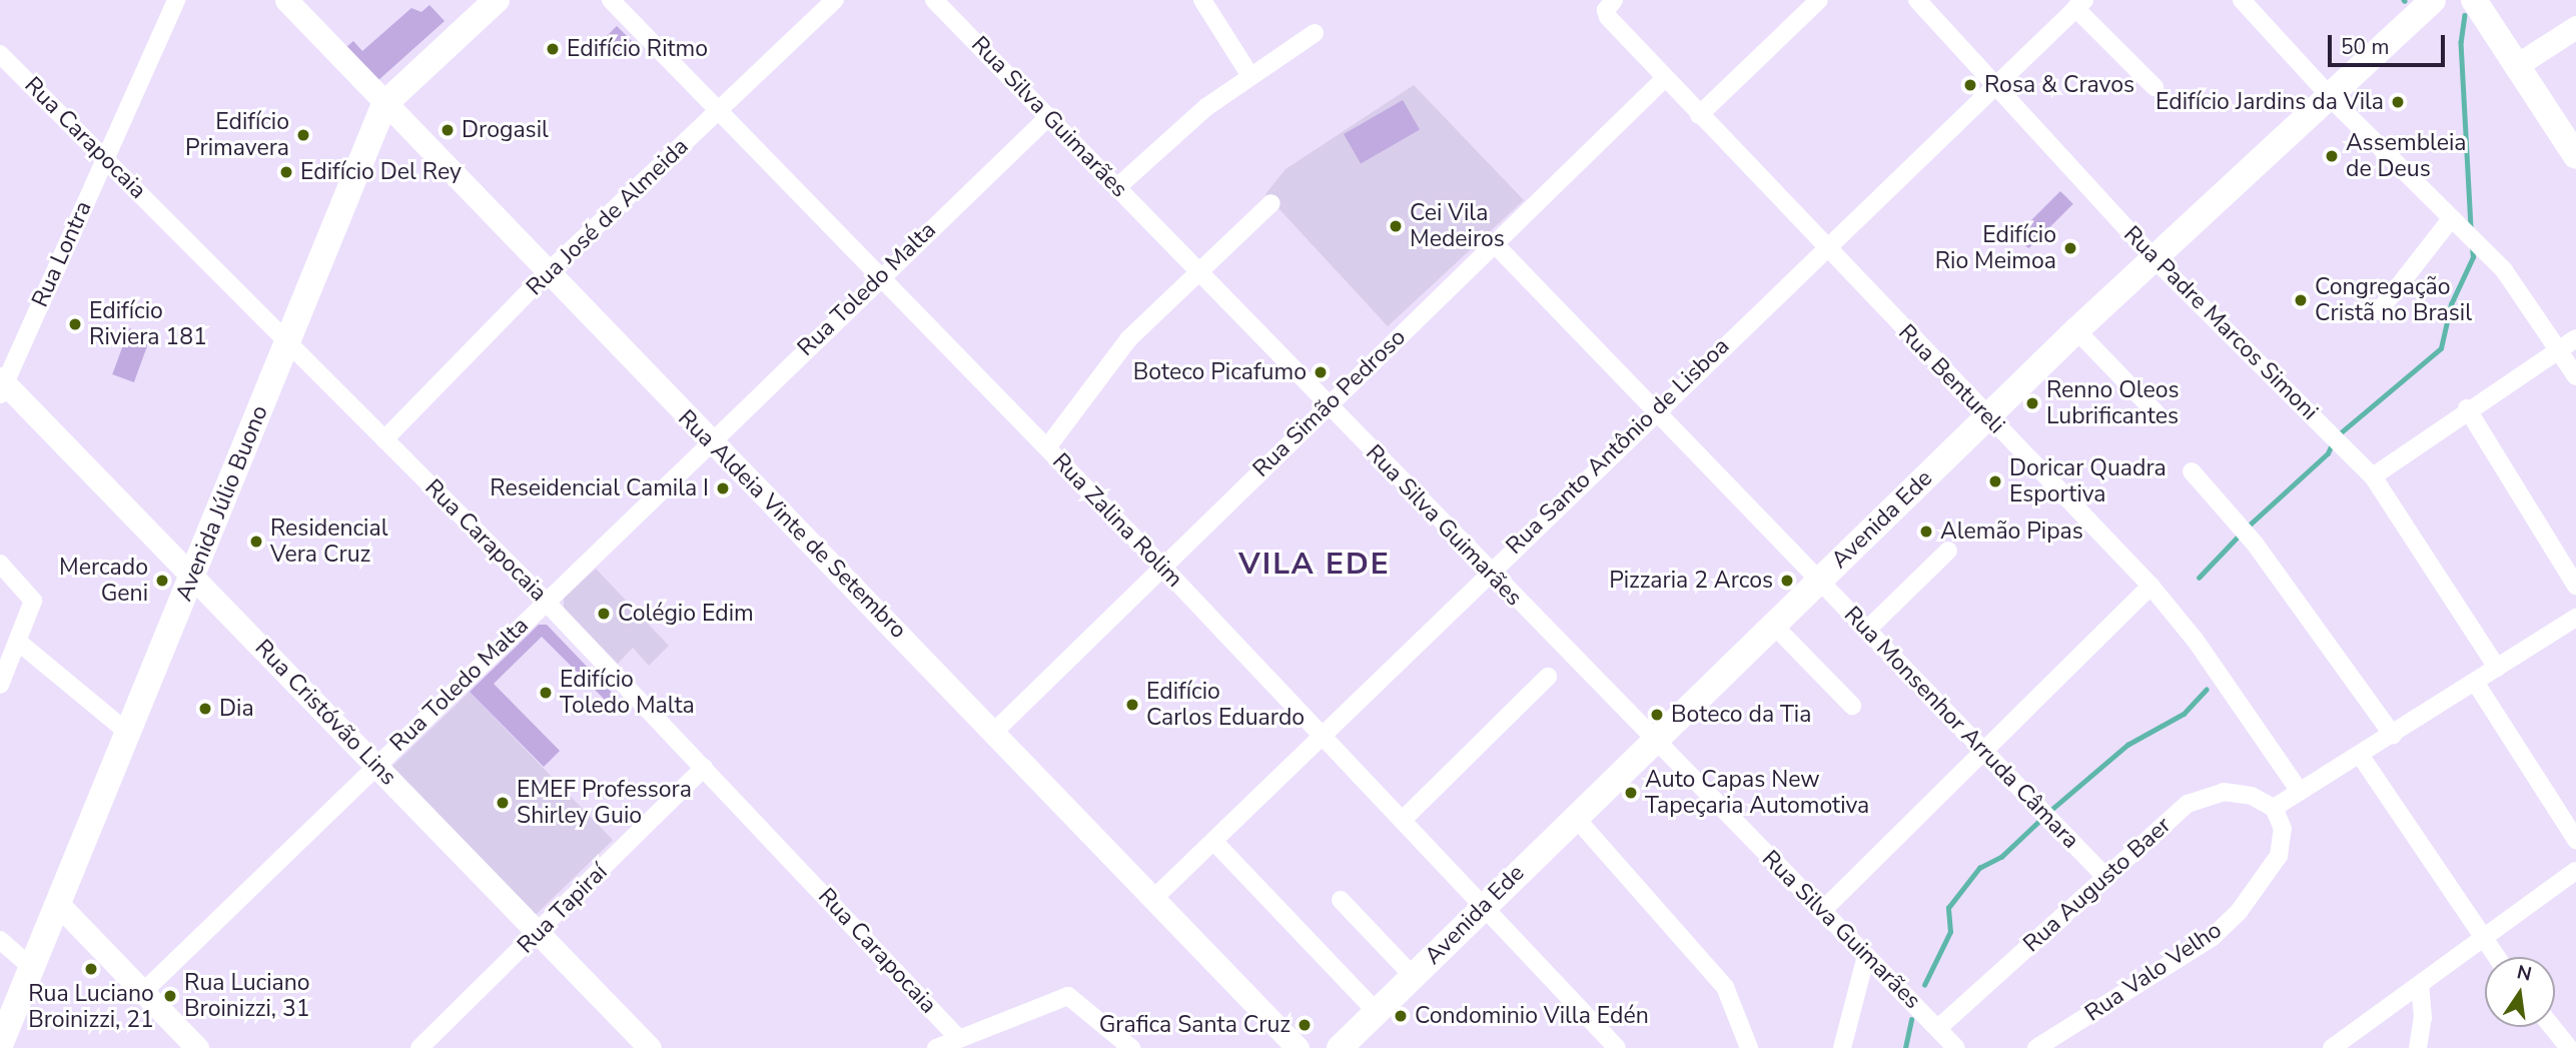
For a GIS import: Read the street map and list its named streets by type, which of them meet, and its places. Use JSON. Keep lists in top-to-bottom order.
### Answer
{
  "streets": {
    "main road": ["Avenida Júlio Buono", "Avenida Ede"],
    "street": [
      "Rua Silva Guimarães",
      "Rua Carapocaia",
      "Rua José de Almeida",
      "Rua Lontra",
      "Rua Toledo Malta",
      "Rua Padre Marcos Simoni",
      "Rua Bentureli",
      "Rua Simão Pedroso",
      "Rua Santo Antônio de Lisboa",
      "Rua Zalina Rolim",
      "Rua Aldeia Vinte de Setembro",
      "Rua Cristóvão Lins",
      "Rua Monsenhor Arruda Câmara",
      "Rua Augusto Baer",
      "Rua Tapiraí",
      "Rua Valo Velho"
    ]
  },
  "crossings": [
    ["Rua Silva Guimarães", "Rua Toledo Malta"],
    ["Rua Silva Guimarães", "Rua Simão Pedroso"],
    ["Rua Silva Guimarães", "Rua Santo Antônio de Lisboa"],
    ["Rua Silva Guimarães", "Avenida Ede"],
    ["Rua Silva Guimarães", "Rua Augusto Baer"],
    ["Rua Carapocaia", "Rua José de Almeida"],
    ["Rua Carapocaia", "Rua Lontra"],
    ["Rua Carapocaia", "Rua Toledo Malta"],
    ["Rua Carapocaia", "Avenida Júlio Buono"],
    ["Rua Carapocaia", "Rua Tapiraí"],
    ["Rua José de Almeida", "Rua Zalina Rolim"],
    ["Rua José de Almeida", "Rua Aldeia Vinte de Setembro"],
    ["Rua Lontra", "Rua Cristóvão Lins"],
    ["Rua Toledo Malta", "Rua Zalina Rolim"],
    ["Rua Toledo Malta", "Rua Aldeia Vinte de Setembro"],
    ["Rua Toledo Malta", "Rua Cristóvão Lins"],
    ["Rua Padre Marcos Simoni", "Rua Santo Antônio de Lisboa"],
    ["Rua Padre Marcos Simoni", "Avenida Ede"],
    ["Rua Bentureli", "Rua Simão Pedroso"],
    ["Rua Bentureli", "Rua Santo Antônio de Lisboa"],
    ["Rua Bentureli", "Avenida Ede"],
    ["Rua Simão Pedroso", "Rua Zalina Rolim"],
    ["Rua Simão Pedroso", "Rua Aldeia Vinte de Setembro"],
    ["Rua Simão Pedroso", "Rua Monsenhor Arruda Câmara"],
    ["Rua Santo Antônio de Lisboa", "Rua Zalina Rolim"],
    ["Rua Santo Antônio de Lisboa", "Rua Aldeia Vinte de Setembro"],
    ["Rua Santo Antônio de Lisboa", "Rua Monsenhor Arruda Câmara"],
    ["Avenida Júlio Buono", "Rua Aldeia Vinte de Setembro"],
    ["Avenida Júlio Buono", "Rua Cristóvão Lins"],
    ["Avenida Ede", "Rua Zalina Rolim"],
    ["Avenida Ede", "Rua Monsenhor Arruda Câmara"],
    ["Rua Cristóvão Lins", "Rua Tapiraí"],
    ["Rua Monsenhor Arruda Câmara", "Rua Augusto Baer"],
    ["Rua Augusto Baer", "Rua Valo Velho"]
  ],
  "districts": ["VILA EDE"],
  "places": [
    "Edifício Ritmo",
    "Rosa & Cravos",
    "Edifício Jardins da Vila",
    "Drogasil",
    "Edifício Primavera",
    "Assembleia de Deus",
    "Edifício Del Rey",
    "Cei Vila Medeiros",
    "Edifício Rio Meimoa",
    "Congregação Cristã no Brasil",
    "Edifício Riviera 181",
    "Boteco Picafumo",
    "Renno Oleos Lubrificantes",
    "Doricar Quadra Esportiva",
    "Reseidencial Camila I",
    "Alemão Pipas",
    "Residencial Vera Cruz",
    "Mercado Geni",
    "Pizzaria 2 Arcos",
    "Colégio Edim",
    "Edifício Toledo Malta",
    "Edifício Carlos Eduardo",
    "Dia",
    "Boteco da Tia",
    "Auto Capas New Tapeçaria Automotiva",
    "EMEF Professora Shirley Guio",
    "Rua Luciano Broinizzi, 21",
    "Rua Luciano Broinizzi, 31",
    "Condominio Villa Edén",
    "Grafica Santa Cruz"
  ],
  "scale_bar": "50 m",
  "north": "top"
}
